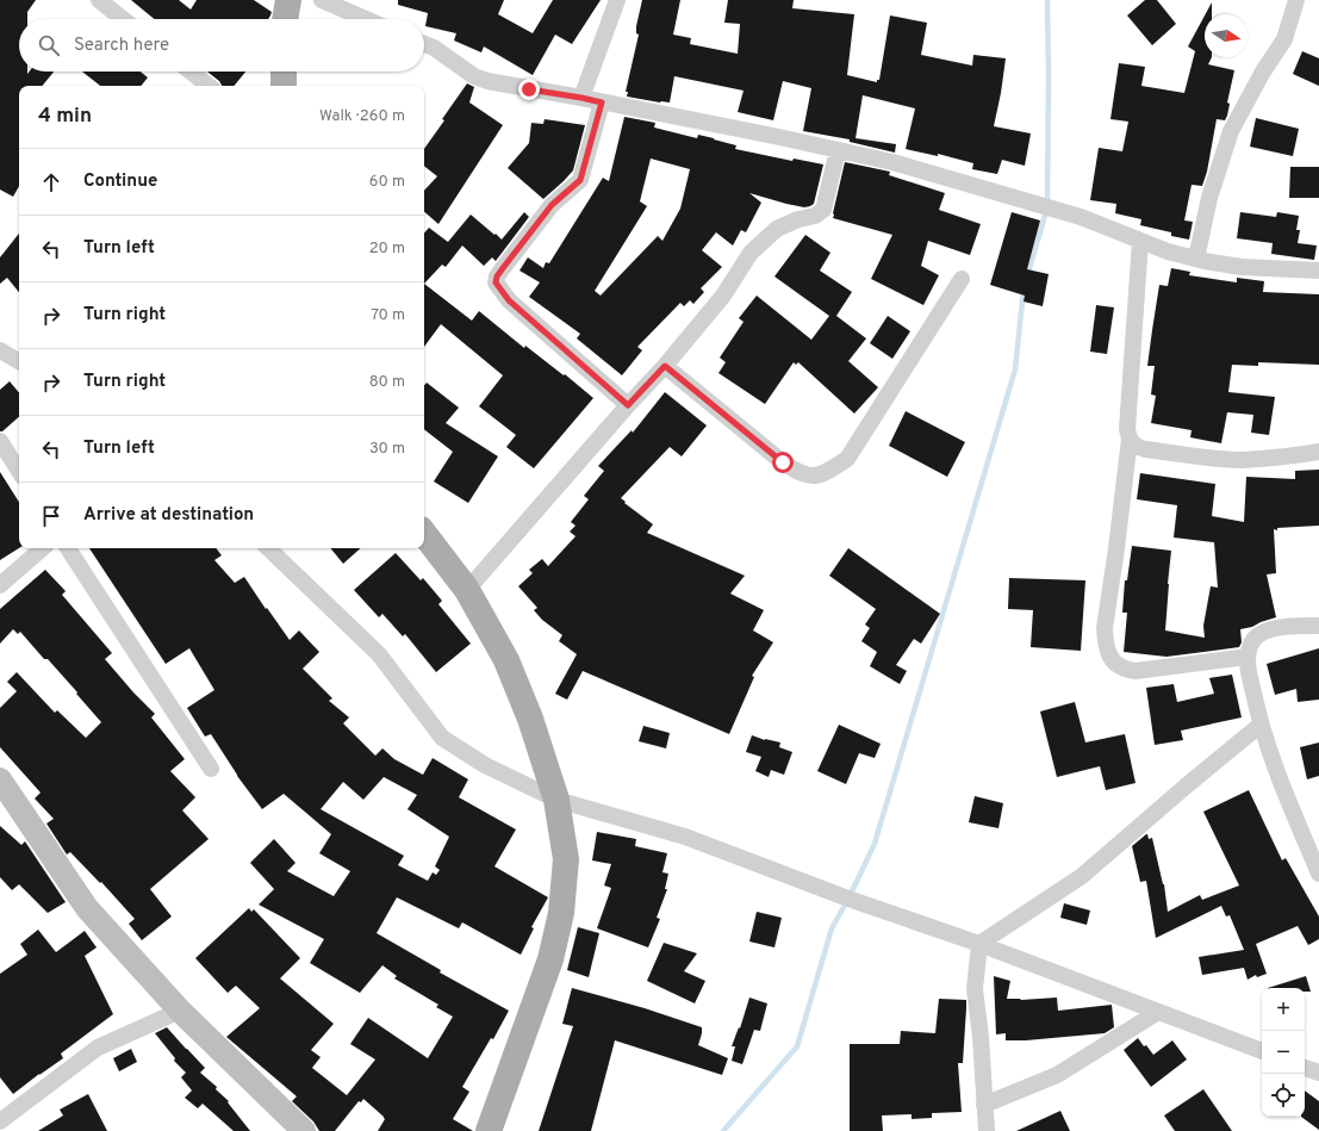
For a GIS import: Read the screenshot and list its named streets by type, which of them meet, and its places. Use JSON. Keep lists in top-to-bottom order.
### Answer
{
  "north": "right",
  "page": {
    "search": "Search here",
    "heading": ["4 min", "Walk · 260 m"],
    "list": [
      ["Continue", "60 m"],
      ["Turn left", "20 m"],
      ["Turn right", "70 m"],
      ["Turn right", "80 m"],
      ["Turn left", "30 m"],
      "Arrive at destination"
    ],
    "map_buttons": ["+", "−"]
  }
}
